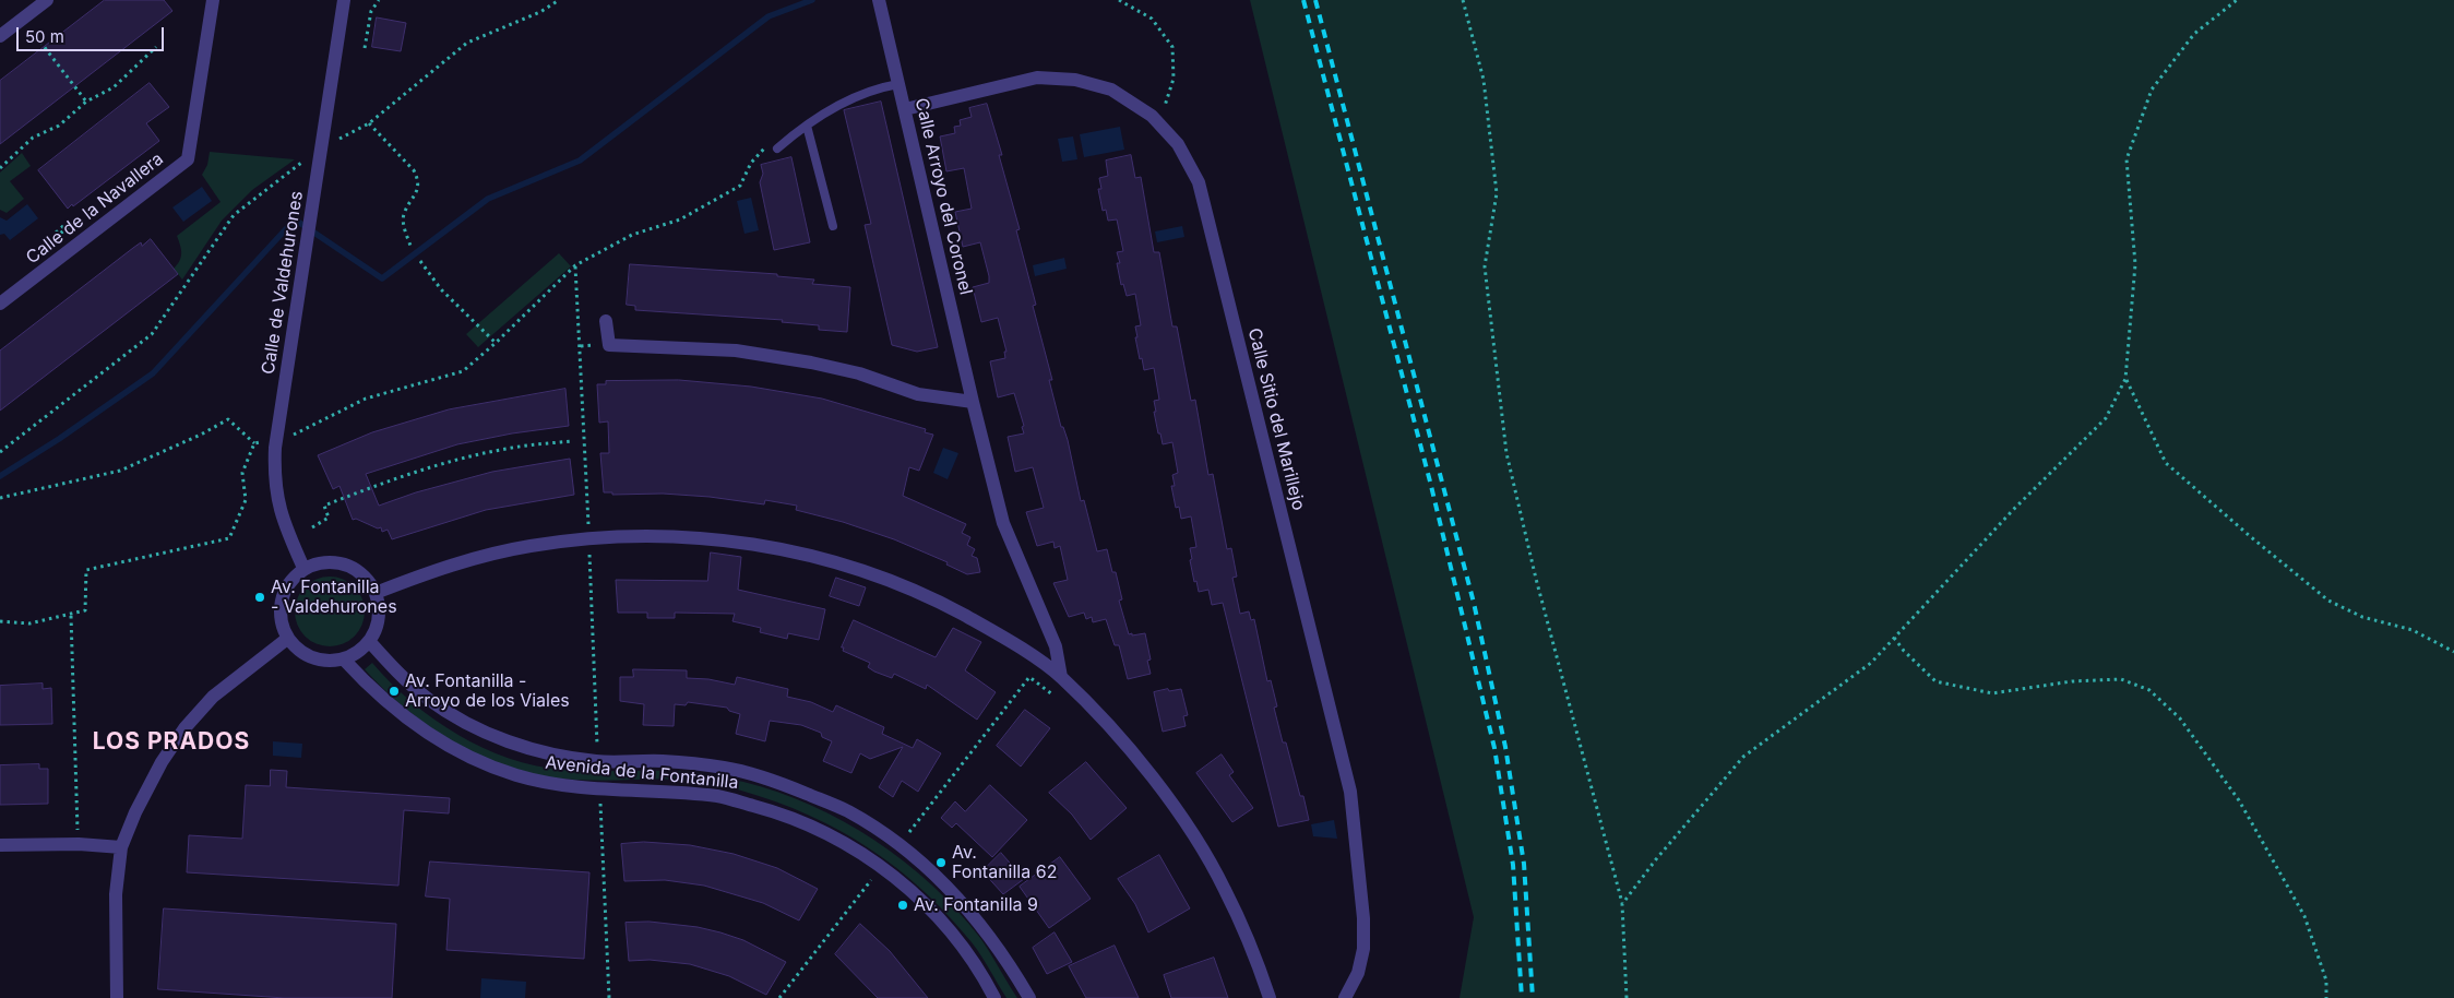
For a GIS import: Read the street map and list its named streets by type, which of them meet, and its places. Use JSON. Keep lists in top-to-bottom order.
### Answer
{
  "streets": {
    "street": [
      "Calle Arroyo del Coronel",
      "Calle de la Navallera",
      "Calle de Valdehurones",
      "Calle Sitio del Marillejo",
      "Avenida de la Fontanilla"
    ]
  },
  "crossings": [
    ["Calle Arroyo del Coronel", "Calle Sitio del Marillejo"],
    ["Calle de Valdehurones", "Avenida de la Fontanilla"]
  ],
  "districts": ["LOS PRADOS"],
  "places": [
    "Av. Fontanilla - Valdehurones",
    "Av. Fontanilla - Arroyo de los Viales",
    "Av. Fontanilla 62",
    "Av. Fontanilla 9"
  ],
  "scale_bar": "50 m"
}
